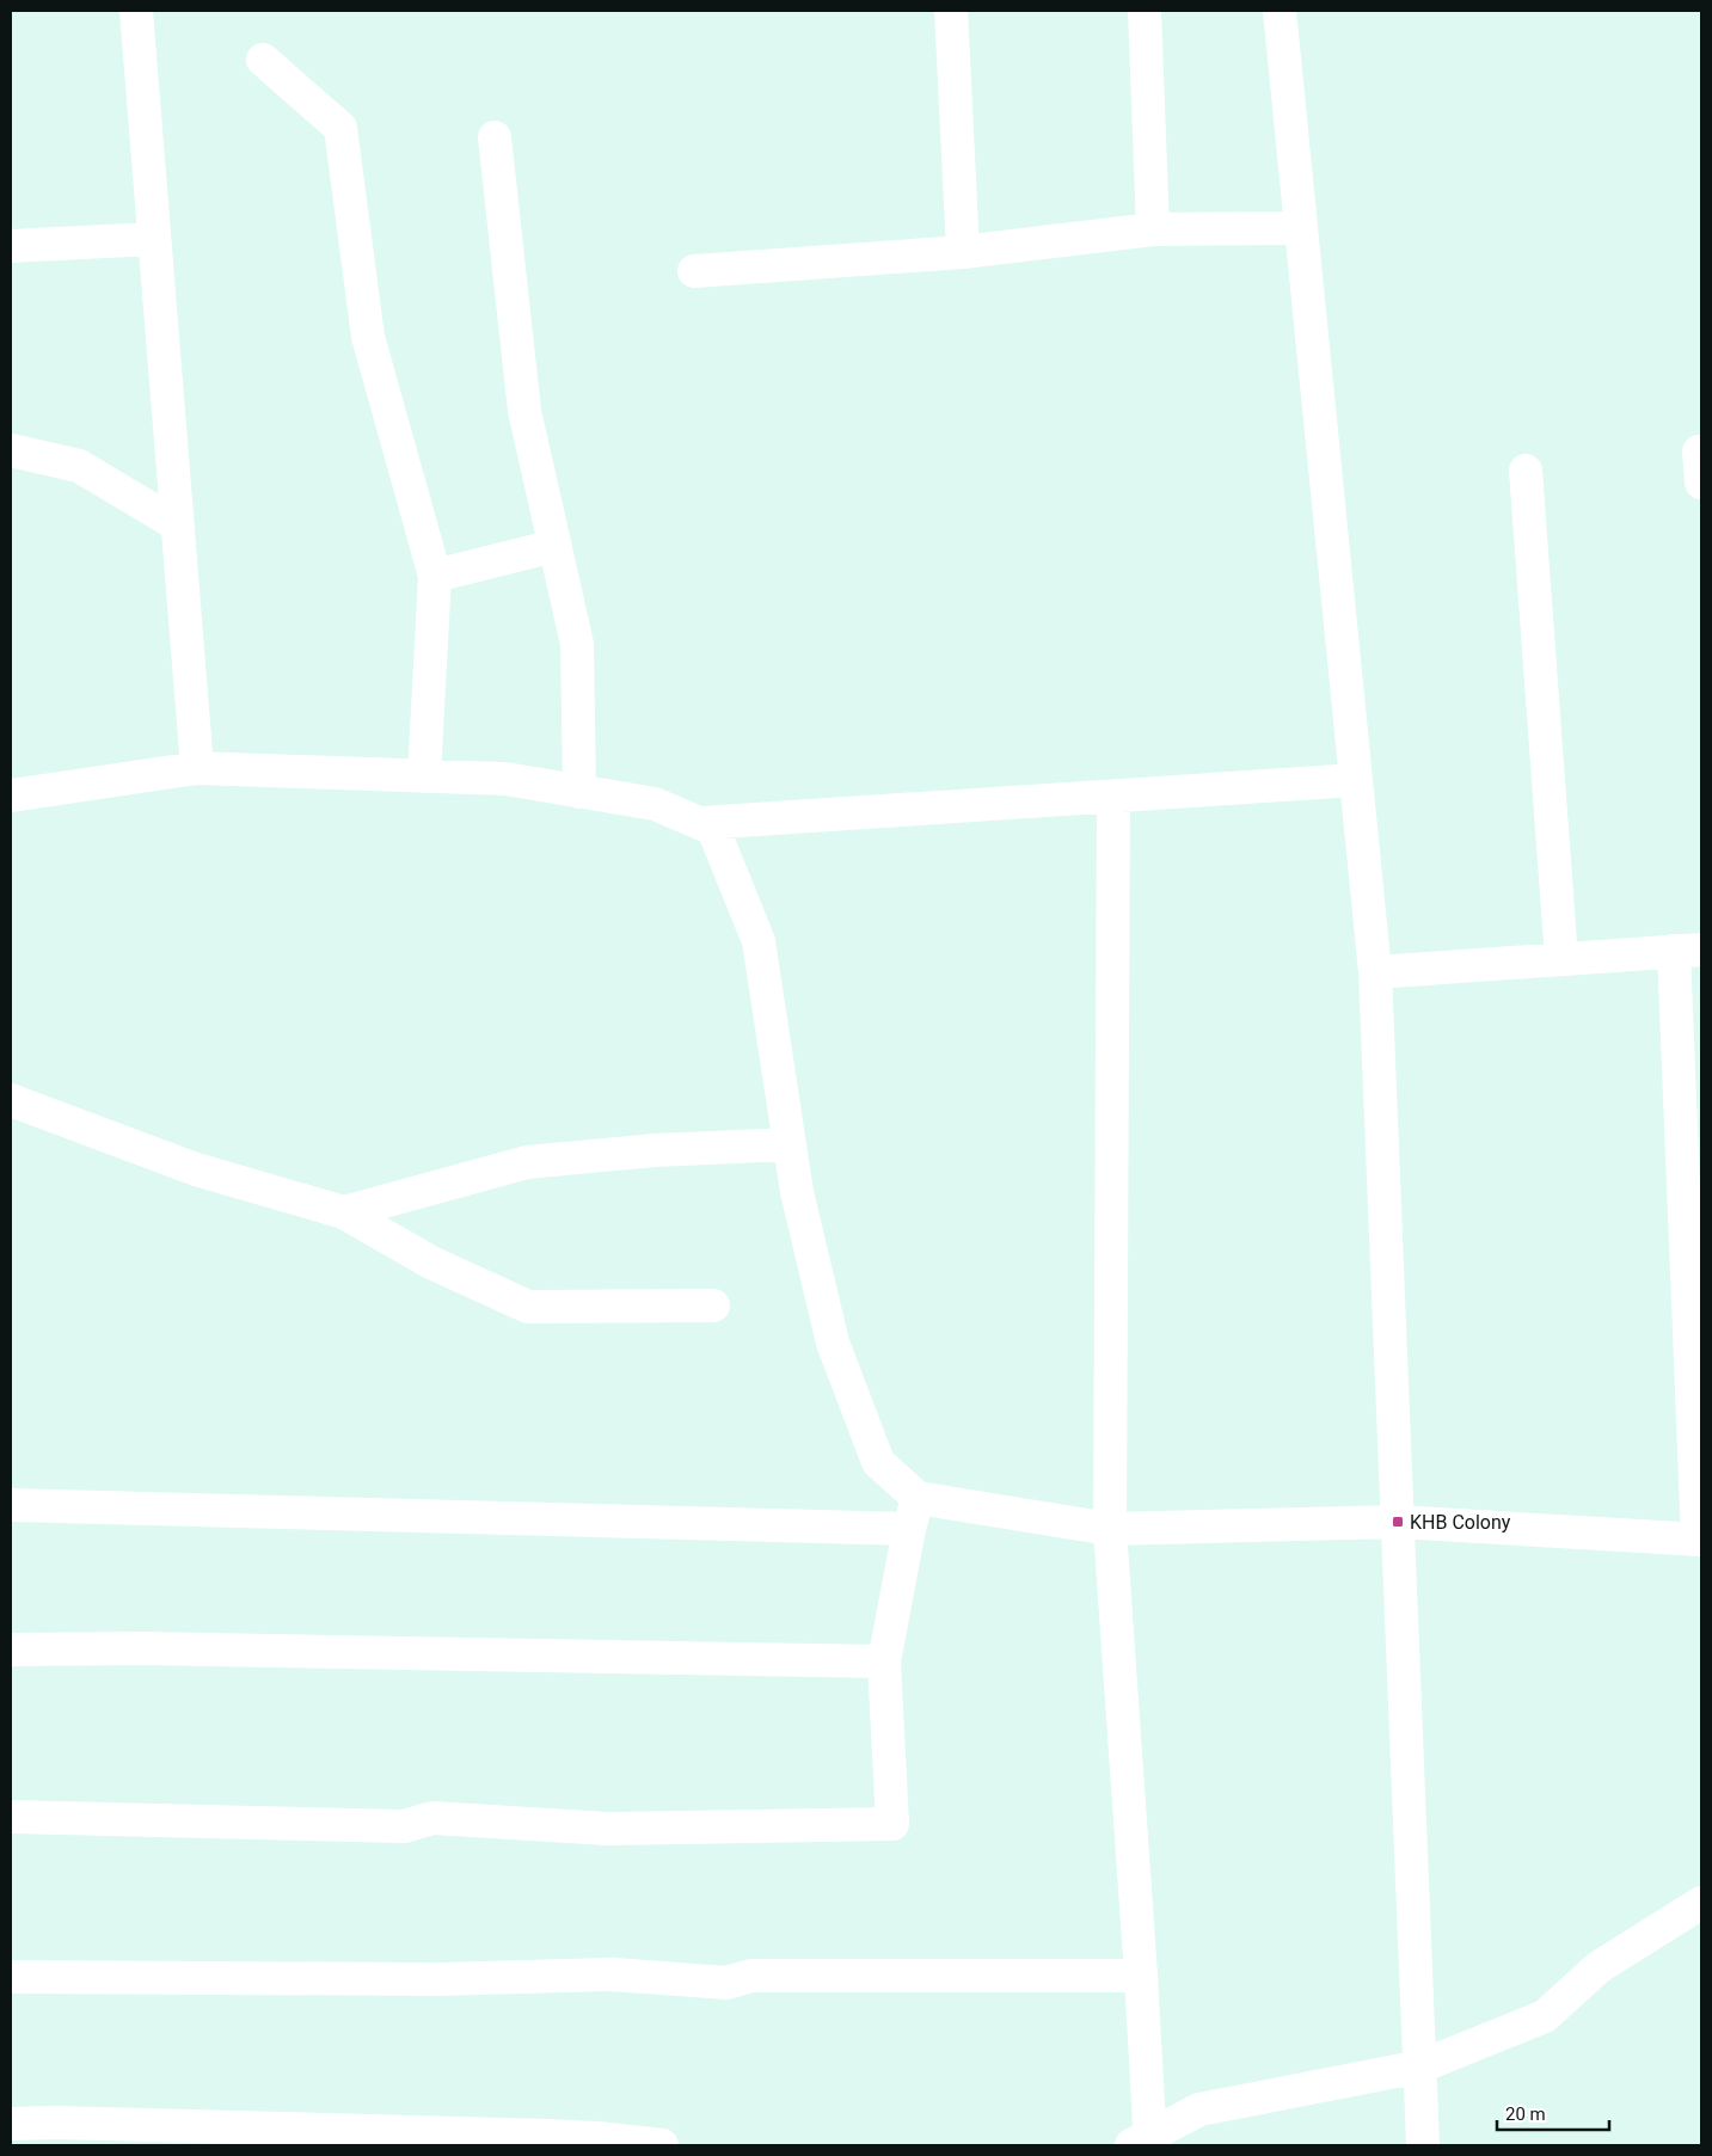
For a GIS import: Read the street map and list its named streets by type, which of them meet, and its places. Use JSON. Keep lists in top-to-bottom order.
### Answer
{
  "places": {
    "transit": ["KHB Colony"]
  },
  "scale_bar": "20 m"
}
